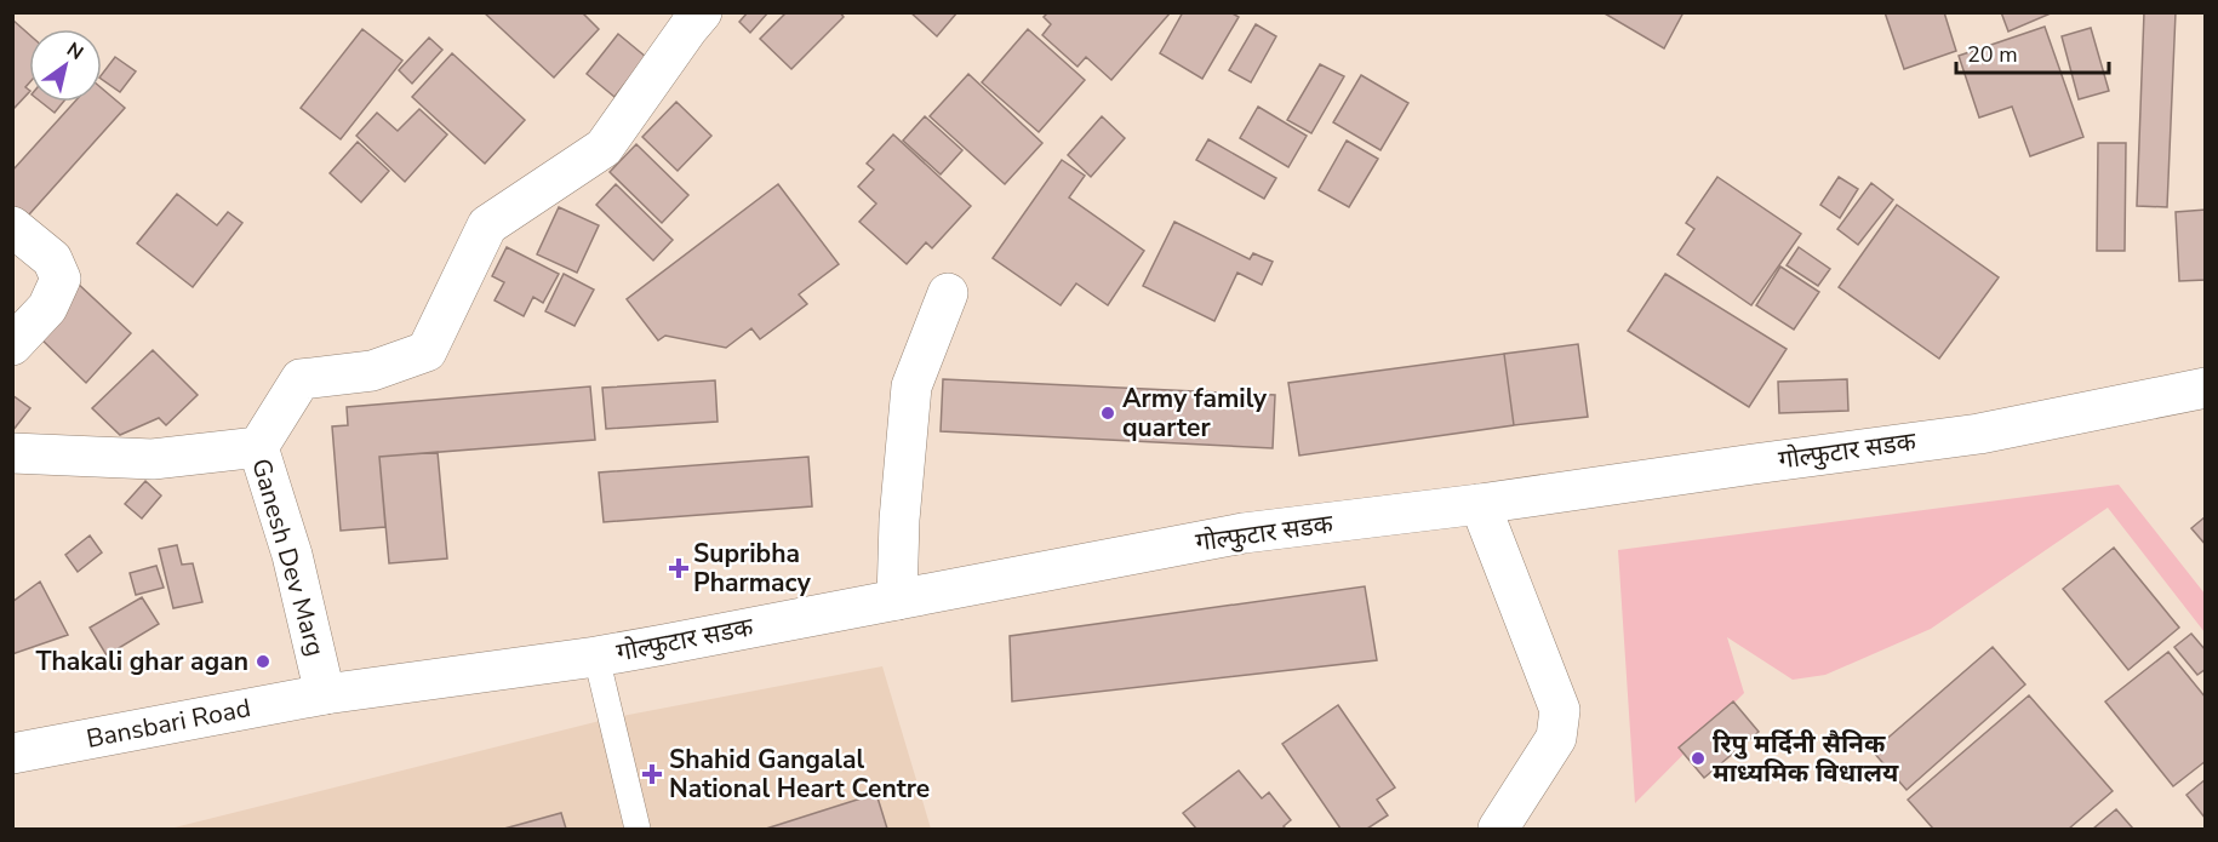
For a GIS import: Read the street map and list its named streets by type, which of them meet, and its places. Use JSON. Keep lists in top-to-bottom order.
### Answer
{
  "streets": {
    "main road": ["गोल्फुटार सडक", "Ganesh Dev Marg", "Bansbari Road"]
  },
  "crossings": [
    ["गोल्फुटार सडक", "Ganesh Dev Marg"],
    ["गोल्फुटार सडक", "Bansbari Road"],
    ["Ganesh Dev Marg", "Bansbari Road"]
  ],
  "places": {
    "other": ["Army family quarter", "Thakali ghar agan", "रिपु मर्दिनी सैनिक माध्यमिक विधालय"],
    "health": ["Supribha Pharmacy", "Shahid Gangalal National Heart Centre"]
  },
  "scale_bar": "20 m",
  "north": "top right"
}
